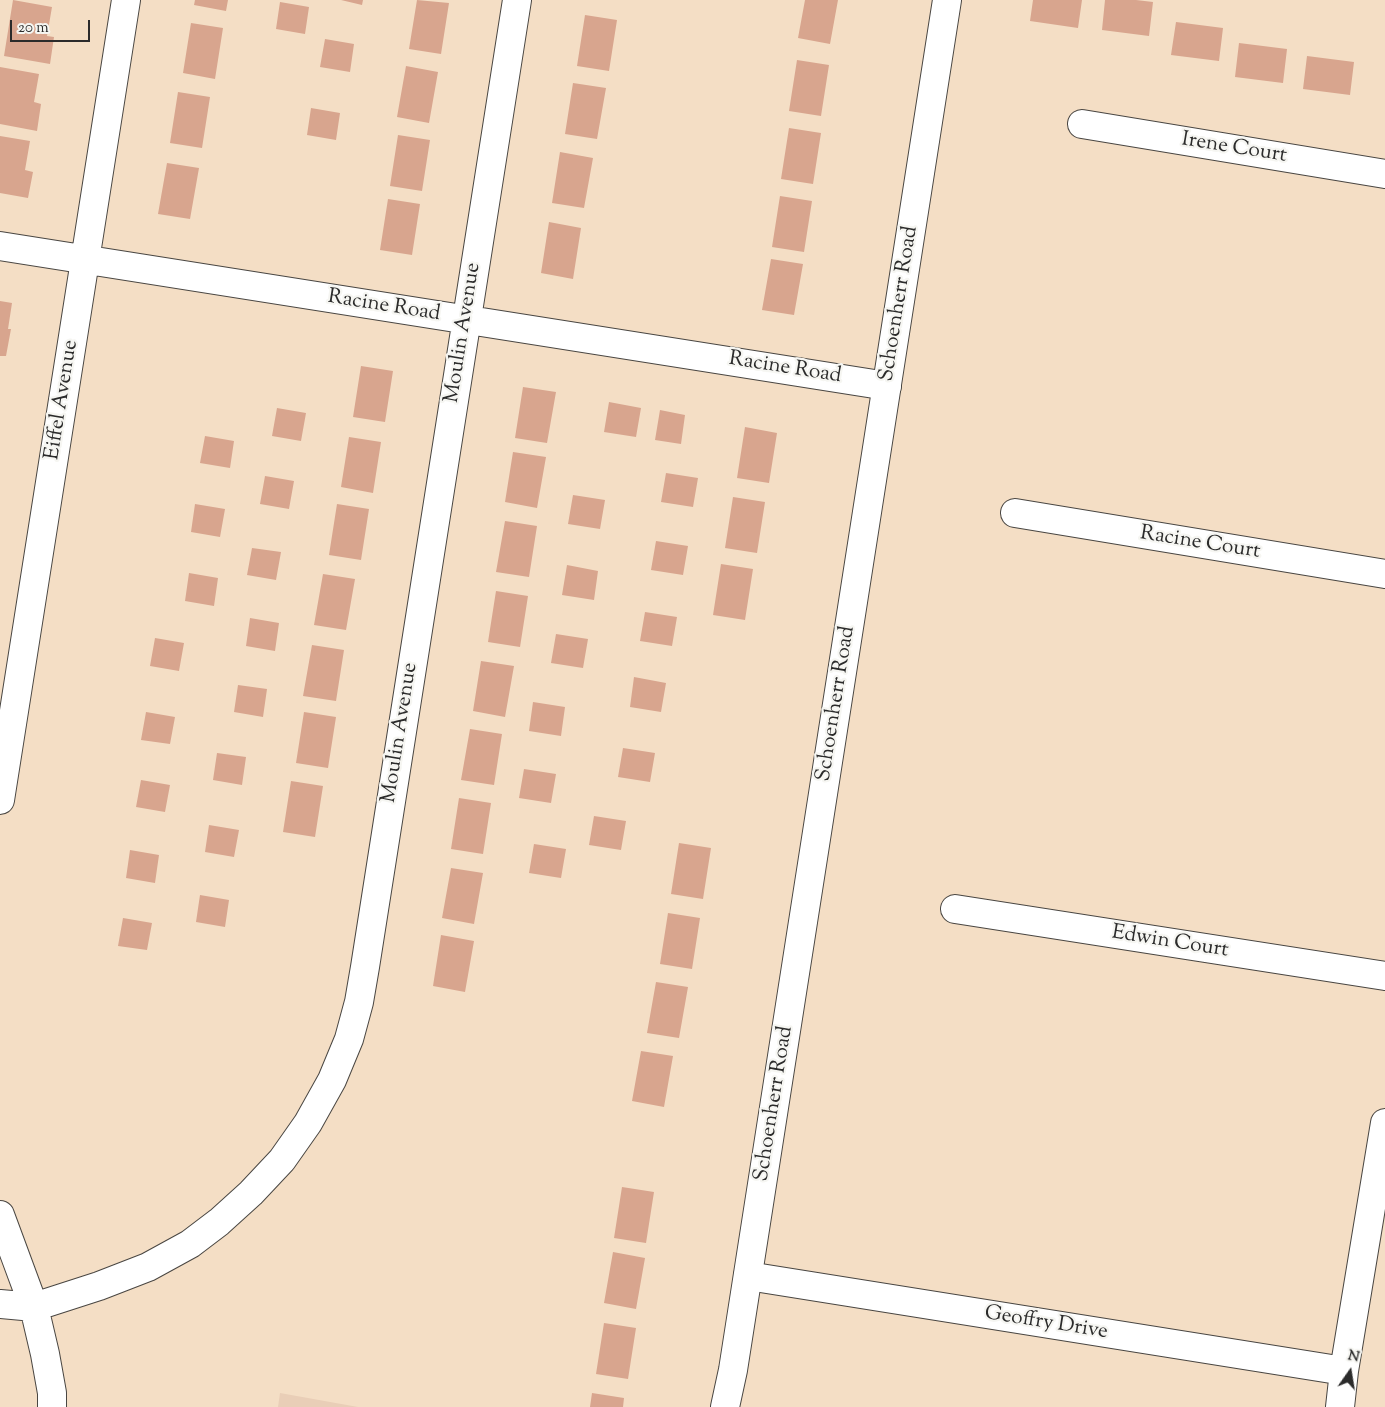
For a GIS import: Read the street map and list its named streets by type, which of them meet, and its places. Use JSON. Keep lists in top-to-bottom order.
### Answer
{
  "streets": {
    "street": [
      "Irene Court",
      "Schoenherr Road",
      "Racine Road",
      "Moulin Avenue",
      "Eiffel Avenue",
      "Racine Court",
      "Edwin Court",
      "Geoffry Drive"
    ]
  },
  "crossings": [
    ["Schoenherr Road", "Racine Road"],
    ["Schoenherr Road", "Geoffry Drive"],
    ["Racine Road", "Moulin Avenue"],
    ["Racine Road", "Eiffel Avenue"]
  ],
  "scale_bar": "20 m",
  "north": "top"
}
